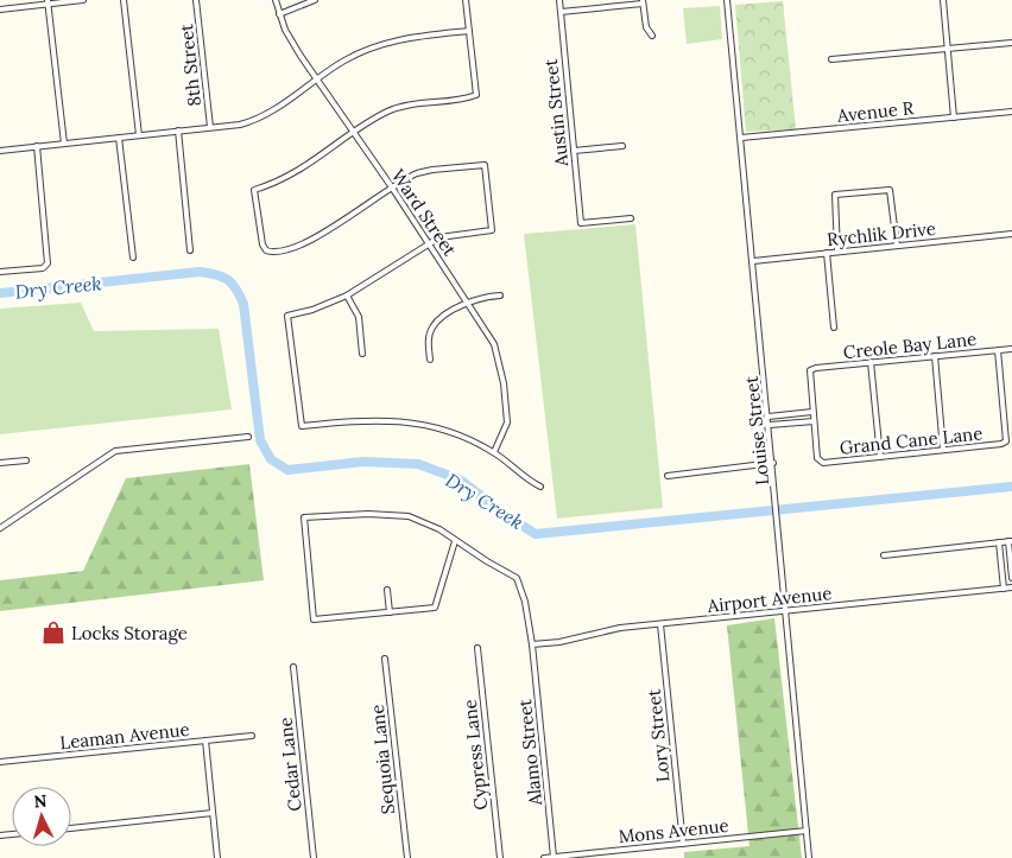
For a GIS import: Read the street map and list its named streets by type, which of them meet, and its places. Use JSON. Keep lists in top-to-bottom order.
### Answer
{
  "streets": {
    "street": [
      "8th Street",
      "Avenue R",
      "Austin Street",
      "Ward Street",
      "Rychlik Drive",
      "Creole Bay Lane",
      "Louise Street",
      "Grand Cane Lane",
      "Airport Avenue",
      "Leaman Avenue",
      "Lory Street",
      "Alamo Street",
      "Cypress Lane",
      "Sequoia Lane",
      "Cedar Lane",
      "Mons Avenue"
    ]
  },
  "crossings": [
    ["Avenue R", "Louise Street"],
    ["Rychlik Drive", "Louise Street"],
    ["Creole Bay Lane", "Grand Cane Lane"],
    ["Louise Street", "Airport Avenue"],
    ["Louise Street", "Mons Avenue"],
    ["Airport Avenue", "Lory Street"],
    ["Airport Avenue", "Alamo Street"],
    ["Lory Street", "Mons Avenue"],
    ["Alamo Street", "Mons Avenue"]
  ],
  "water": ["Dry Creek"],
  "places": {
    "shop": ["Locks Storage"]
  },
  "north": "top"
}
